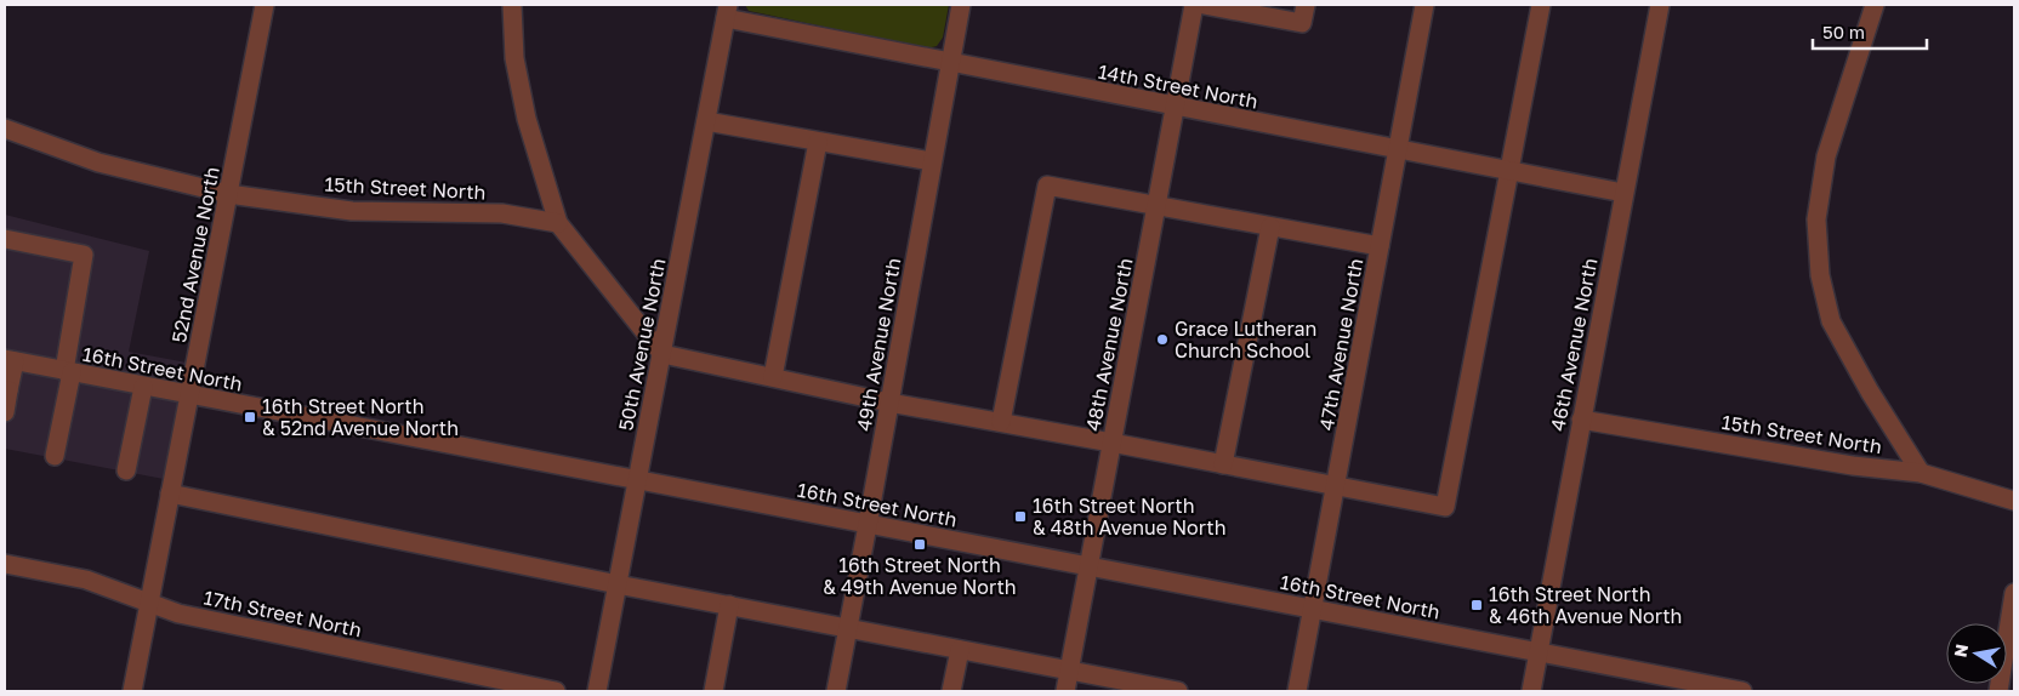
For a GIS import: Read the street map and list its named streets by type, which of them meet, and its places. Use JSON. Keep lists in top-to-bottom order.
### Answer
{
  "streets": {
    "street": [
      "14th Street North",
      "15th Street North",
      "52nd Avenue North",
      "50th Avenue North",
      "49th Avenue North",
      "48th Avenue North",
      "47th Avenue North",
      "46th Avenue North",
      "16th Street North",
      "17th Street North"
    ]
  },
  "crossings": [
    ["14th Street North", "50th Avenue North"],
    ["14th Street North", "49th Avenue North"],
    ["14th Street North", "48th Avenue North"],
    ["14th Street North", "47th Avenue North"],
    ["14th Street North", "46th Avenue North"],
    ["15th Street North", "52nd Avenue North"],
    ["15th Street North", "46th Avenue North"],
    ["52nd Avenue North", "16th Street North"],
    ["52nd Avenue North", "17th Street North"],
    ["50th Avenue North", "16th Street North"],
    ["49th Avenue North", "16th Street North"],
    ["48th Avenue North", "16th Street North"],
    ["47th Avenue North", "16th Street North"],
    ["46th Avenue North", "16th Street North"]
  ],
  "places": {
    "other": ["Grace Lutheran Church School"],
    "transit": [
      "16th Street North & 52nd Avenue North",
      "16th Street North & 48th Avenue North",
      "16th Street North & 49th Avenue North",
      "16th Street North & 46th Avenue North"
    ]
  },
  "scale_bar": "50 m",
  "north": "left"
}
